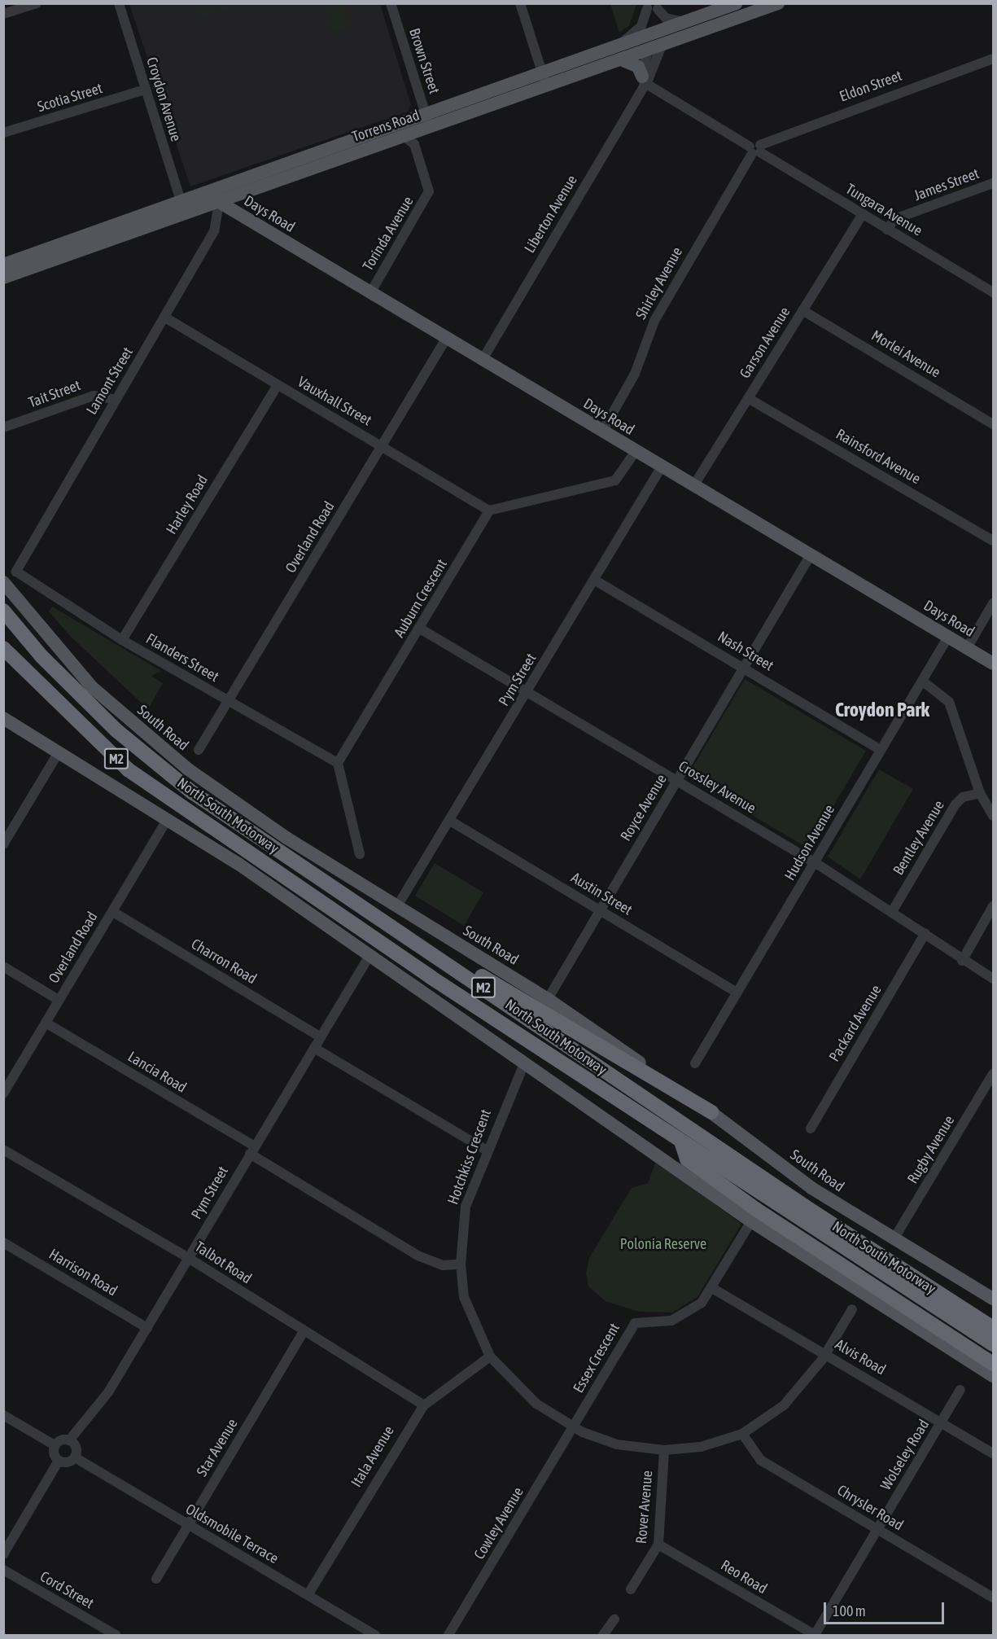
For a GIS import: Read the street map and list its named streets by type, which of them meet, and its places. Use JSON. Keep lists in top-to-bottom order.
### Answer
{
  "streets": {
    "highway": ["M2", "North South Motorway"],
    "main road": ["Torrens Road", "Days Road", "South Road"],
    "street": [
      "Brown Street",
      "Eldon Street",
      "Scotia Street",
      "Croydon Avenue",
      "James Street",
      "Tungara Avenue",
      "Liberton Avenue",
      "Torinda Avenue",
      "Shirley Avenue",
      "Garson Avenue",
      "Morlei Avenue",
      "Lamont Street",
      "Tait Street",
      "Vauxhall Street",
      "Rainsford Avenue",
      "Harley Road",
      "Overland Road",
      "Auburn Crescent",
      "Nash Street",
      "Flanders Street",
      "Pym Street",
      "Crossley Avenue",
      "Royce Avenue",
      "Bentley Avenue",
      "Hudson Avenue",
      "Austin Street",
      "Charron Road",
      "Packard Avenue",
      "Lancia Road",
      "Rugby Avenue",
      "Hotchkiss Crescent",
      "Talbot Road",
      "Harrison Road",
      "Alvis Road",
      "Essex Crescent",
      "Star Avenue",
      "Wolseley Road",
      "Itala Avenue",
      "Rover Avenue",
      "Chrysler Road",
      "Cowley Avenue",
      "Oldsmobile Terrace",
      "Reo Road",
      "Cord Street"
    ]
  },
  "crossings": [
    ["Brown Street", "Torrens Road"],
    ["Eldon Street", "Tungara Avenue"],
    ["Eldon Street", "Shirley Avenue"],
    ["Scotia Street", "Croydon Avenue"],
    ["Croydon Avenue", "Torrens Road"],
    ["Torrens Road", "Days Road"],
    ["Torrens Road", "Liberton Avenue"],
    ["Torrens Road", "Torinda Avenue"],
    ["Torrens Road", "Lamont Street"],
    ["James Street", "Tungara Avenue"],
    ["Tungara Avenue", "Liberton Avenue"],
    ["Tungara Avenue", "Shirley Avenue"],
    ["Tungara Avenue", "Garson Avenue"],
    ["Days Road", "Liberton Avenue"],
    ["Days Road", "Torinda Avenue"],
    ["Days Road", "Shirley Avenue"],
    ["Days Road", "Garson Avenue"],
    ["Days Road", "Lamont Street"],
    ["Days Road", "Overland Road"],
    ["Days Road", "Pym Street"],
    ["Days Road", "Royce Avenue"],
    ["Days Road", "Hudson Avenue"],
    ["Garson Avenue", "Morlei Avenue"],
    ["Garson Avenue", "Rainsford Avenue"],
    ["Lamont Street", "Tait Street"],
    ["Lamont Street", "Vauxhall Street"],
    ["Lamont Street", "Flanders Street"],
    ["Vauxhall Street", "Harley Road"],
    ["Vauxhall Street", "Overland Road"],
    ["Vauxhall Street", "Auburn Crescent"],
    ["Harley Road", "Flanders Street"],
    ["Overland Road", "Flanders Street"],
    ["Overland Road", "Charron Road"],
    ["Overland Road", "Lancia Road"],
    ["Auburn Crescent", "Flanders Street"],
    ["Auburn Crescent", "Crossley Avenue"],
    ["Nash Street", "Pym Street"],
    ["Nash Street", "Royce Avenue"],
    ["Nash Street", "Hudson Avenue"],
    ["Pym Street", "South Road"],
    ["Pym Street", "Crossley Avenue"],
    ["Pym Street", "Austin Street"],
    ["Pym Street", "Charron Road"],
    ["Pym Street", "Lancia Road"],
    ["Pym Street", "Talbot Road"],
    ["Pym Street", "Harrison Road"],
    ["Pym Street", "Oldsmobile Terrace"],
    ["South Road", "Royce Avenue"],
    ["South Road", "Rugby Avenue"],
    ["Crossley Avenue", "Royce Avenue"],
    ["Crossley Avenue", "Bentley Avenue"],
    ["Crossley Avenue", "Hudson Avenue"],
    ["Crossley Avenue", "Packard Avenue"],
    ["Royce Avenue", "Austin Street"],
    ["Hudson Avenue", "Austin Street"],
    ["Lancia Road", "Hotchkiss Crescent"],
    ["Hotchkiss Crescent", "Alvis Road"],
    ["Hotchkiss Crescent", "Essex Crescent"],
    ["Hotchkiss Crescent", "Itala Avenue"],
    ["Hotchkiss Crescent", "Rover Avenue"],
    ["Hotchkiss Crescent", "Chrysler Road"],
    ["Hotchkiss Crescent", "Cowley Avenue"],
    ["Talbot Road", "Star Avenue"],
    ["Talbot Road", "Itala Avenue"],
    ["Alvis Road", "Essex Crescent"],
    ["Alvis Road", "Wolseley Road"],
    ["Essex Crescent", "Cowley Avenue"],
    ["Star Avenue", "Oldsmobile Terrace"],
    ["Wolseley Road", "Chrysler Road"],
    ["Wolseley Road", "Reo Road"],
    ["Itala Avenue", "Oldsmobile Terrace"],
    ["Rover Avenue", "Reo Road"]
  ],
  "districts": ["Croydon Park"],
  "parks": ["Polonia Reserve"],
  "scale_bar": "100 m"
}
